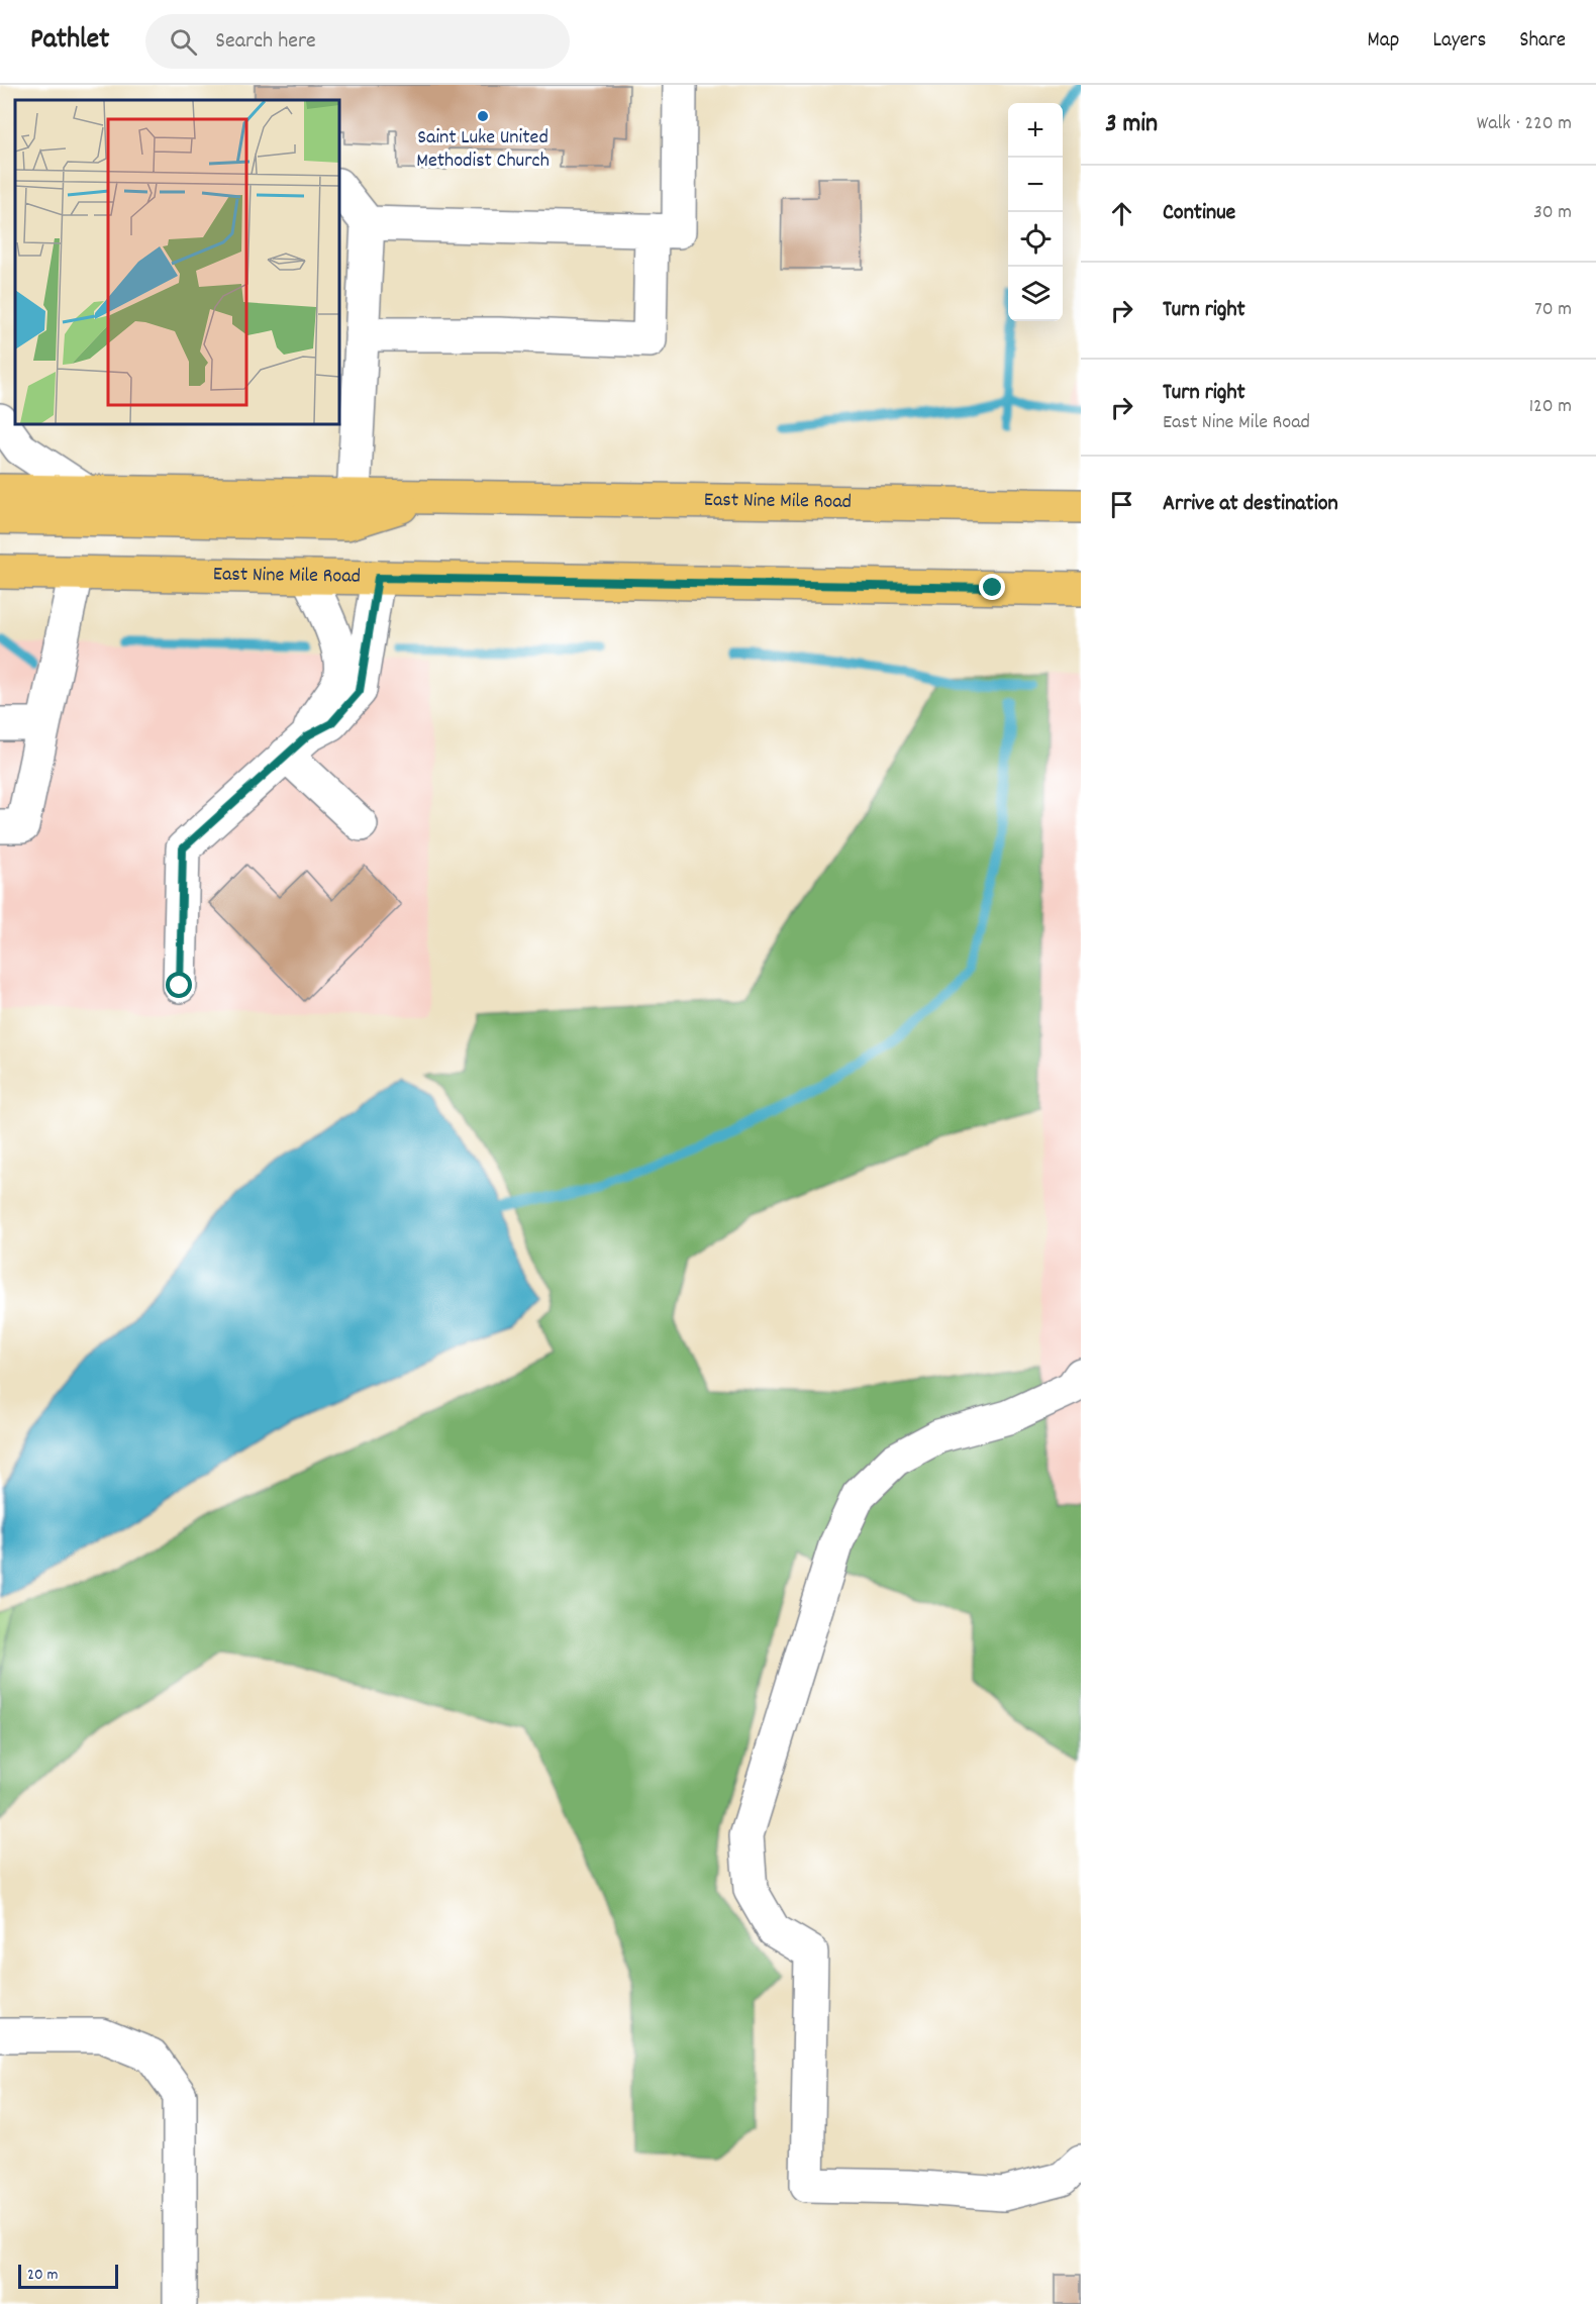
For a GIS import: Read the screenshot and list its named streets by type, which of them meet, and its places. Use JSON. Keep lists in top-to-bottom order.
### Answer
{
  "streets": {
    "main road": ["East Nine Mile Road"]
  },
  "places": ["Saint Luke United Methodist Church"],
  "scale_bar": "20 m",
  "page": {
    "header": "Pathlet",
    "search": "Search here",
    "nav": ["Map", "Layers", "Share"],
    "heading": ["3 min", "Walk · 220 m"],
    "map_buttons": ["+", "−"],
    "list": [
      ["Continue", "30 m"],
      ["Turn right", "70 m"],
      ["Turn right", "East Nine Mile Road", "120 m"],
      "Arrive at destination"
    ],
    "scale": "20 m"
  }
}
